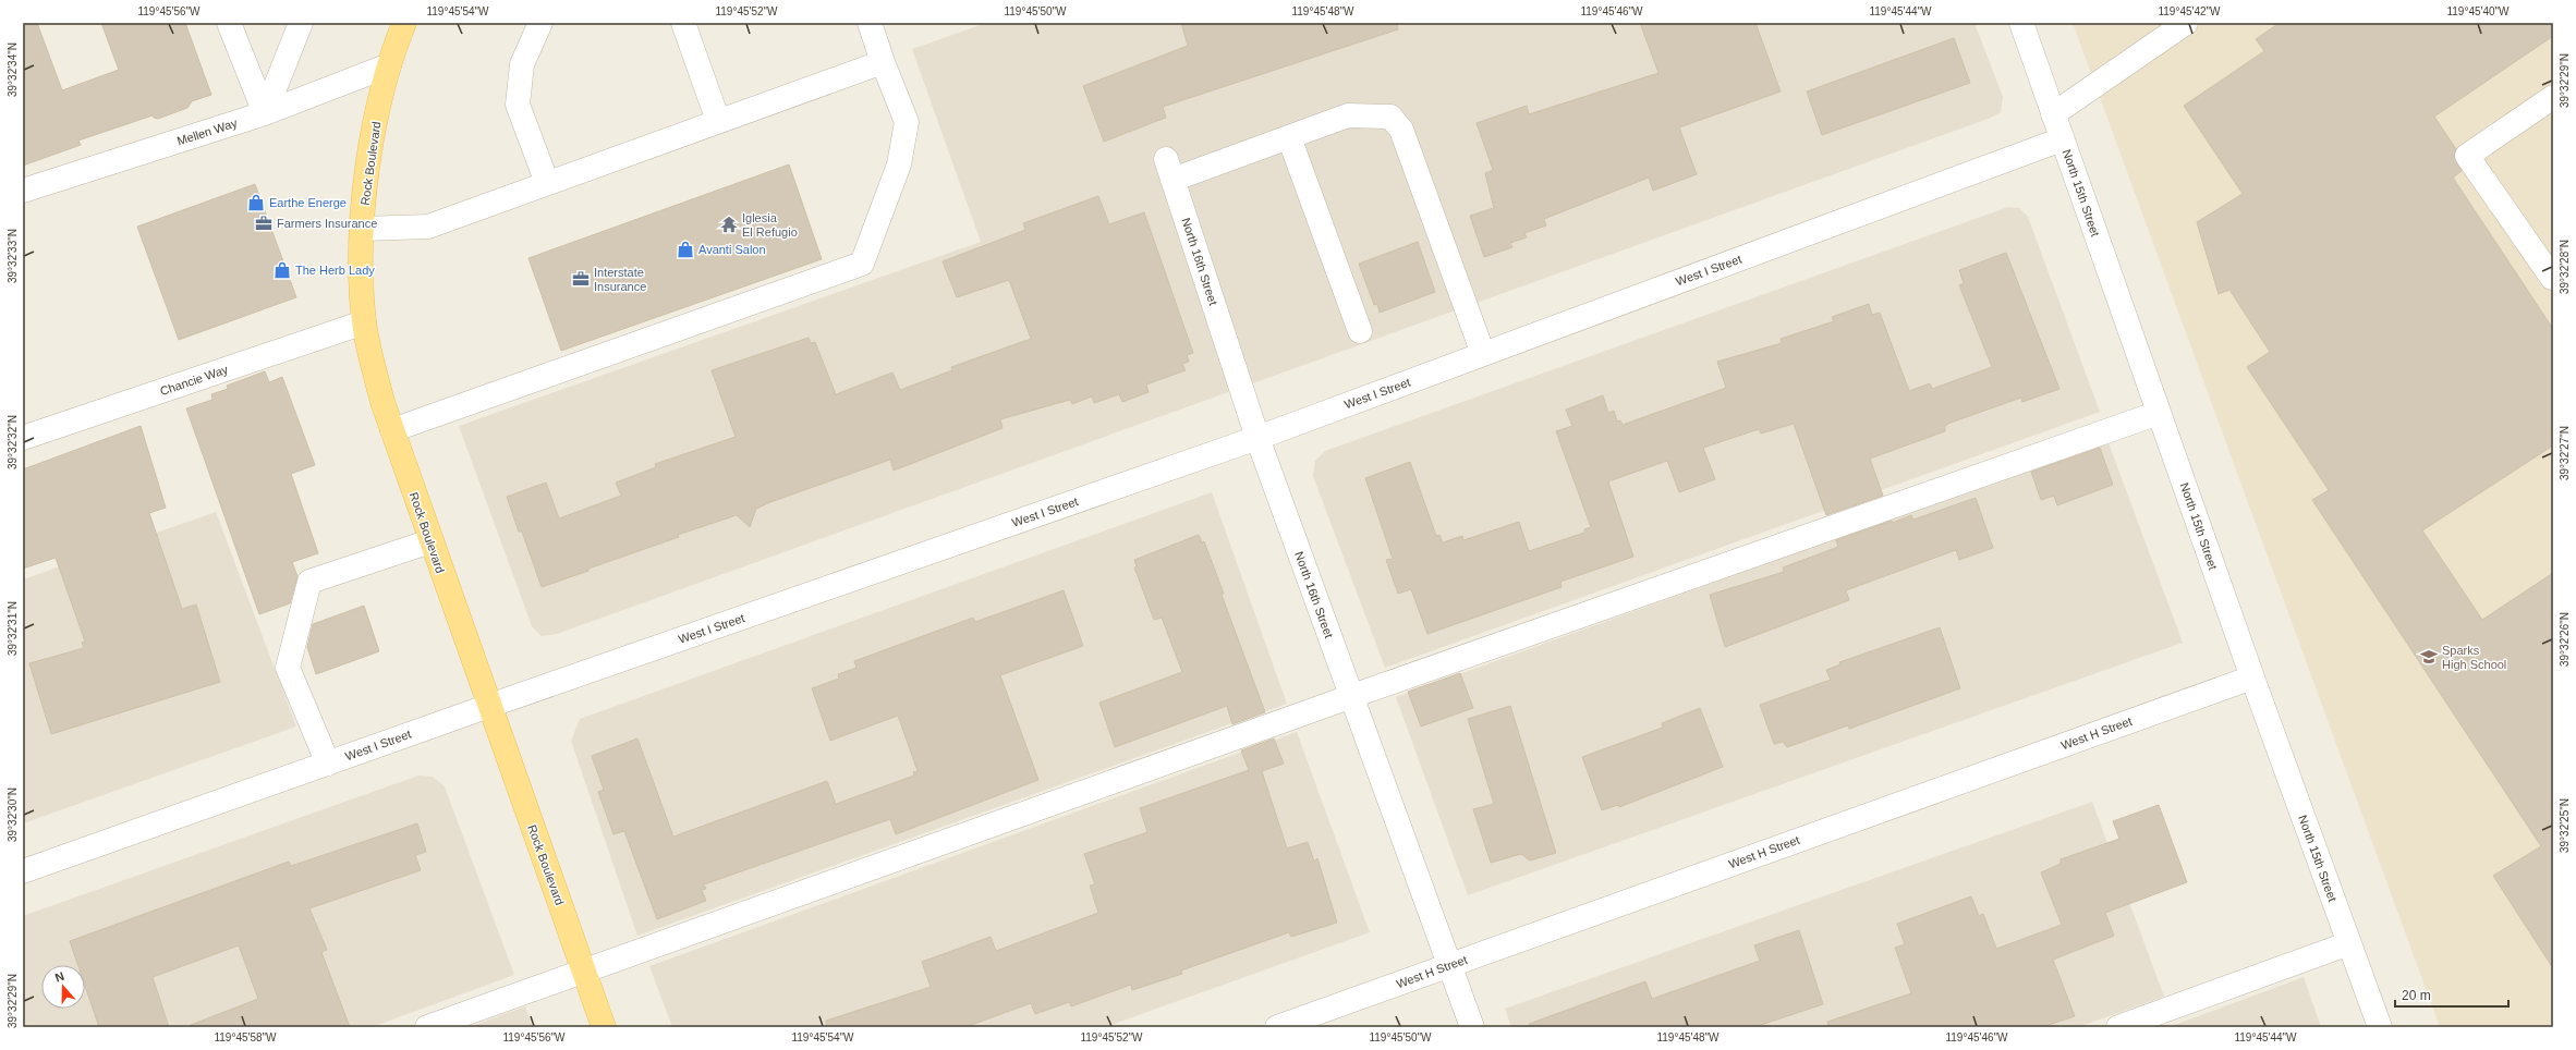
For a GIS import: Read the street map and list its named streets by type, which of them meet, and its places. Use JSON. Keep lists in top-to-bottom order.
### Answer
{
  "streets": {
    "main road": ["Rock Boulevard"],
    "street": [
      "Mellen Way",
      "North 15th Street",
      "North 16th Street",
      "West I Street",
      "Chancie Way",
      "West H Street"
    ]
  },
  "crossings": [
    ["Mellen Way", "Rock Boulevard"],
    ["Rock Boulevard", "West I Street"],
    ["Rock Boulevard", "Chancie Way"],
    ["North 15th Street", "West I Street"],
    ["North 15th Street", "West H Street"],
    ["North 16th Street", "West I Street"],
    ["North 16th Street", "West H Street"]
  ],
  "places": {
    "shop": ["Earthe Energe", "Avanti Salon", "The Herb Lady"],
    "office": ["Farmers Insurance", "Interstate Insurance"],
    "temple": ["Iglesia El Refugio"],
    "school or university": ["Sparks High School"]
  },
  "scale_bar": "20 m",
  "north": "top",
  "coordinates": [
    "119°45'56\"W",
    "119°45'54\"W",
    "119°45'52\"W",
    "119°45'50\"W",
    "119°45'48\"W",
    "119°45'46\"W",
    "119°45'44\"W",
    "119°45'42\"W",
    "119°45'40\"W",
    "39°32'34\"N",
    "39°32'29\"N",
    "39°32'33\"N",
    "39°32'28\"N",
    "39°32'32\"N",
    "39°32'27\"N",
    "39°32'31\"N",
    "39°32'26\"N",
    "39°32'30\"N",
    "39°32'25\"N",
    "119°45'58\"W"
  ]
}
